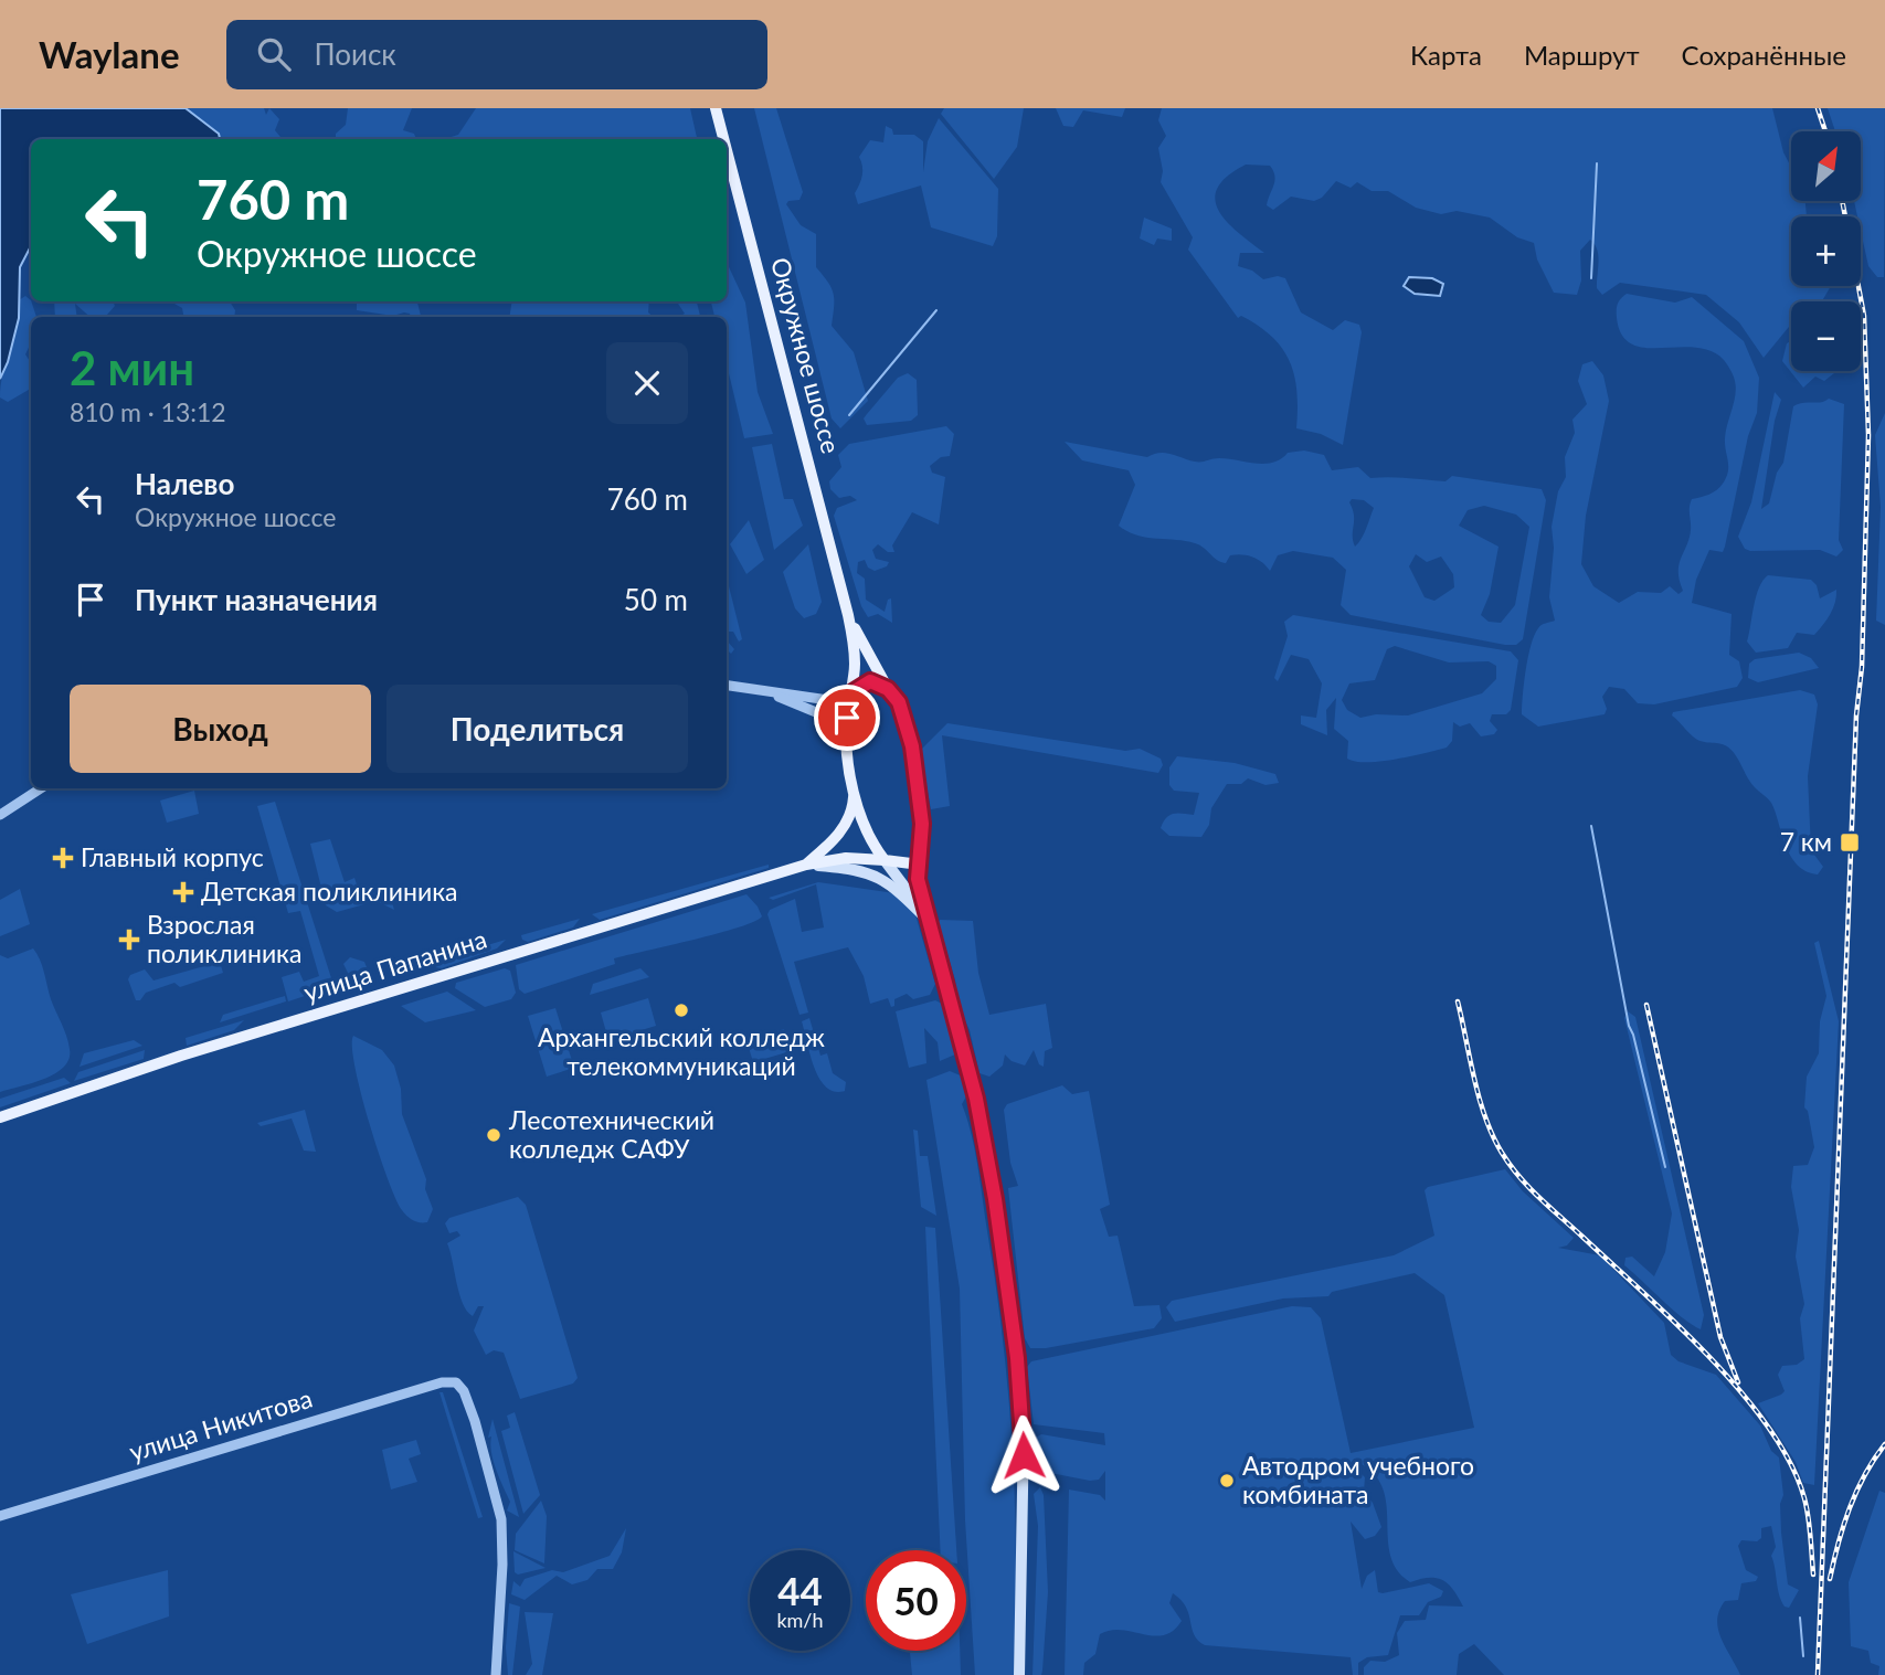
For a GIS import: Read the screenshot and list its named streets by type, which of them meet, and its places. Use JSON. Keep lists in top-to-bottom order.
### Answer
{
  "streets": {
    "main road": ["Окружное шоссе", "улица Папанина"],
    "street": ["улица Никитова"]
  },
  "crossings": [
    ["Окружное шоссе", "улица Папанина"]
  ],
  "places": {
    "transit": ["7 км"],
    "health": ["Главный корпус", "Детская поликлиника", "Взрослая поликлиника"],
    "other": ["Архангельский колледж телекоммуникаций", "Лесотехнический колледж САФУ", "Автодром учебного комбината"]
  },
  "north": "top right",
  "page": {
    "header": "Waylane",
    "search": "Поиск",
    "nav": ["Карта", "Маршрут", "Сохранённые"],
    "map_buttons": ["+", "−"],
    "turn": ["760 m", "Окружное шоссе"],
    "heading": ["2 мин", "810 m · 13:12"],
    "list": [
      {
        "name": "Налево",
        "note": "Окружное шоссе",
        "value": "760 m"
      },
      {
        "name": "Пункт назначения",
        "value": "50 m"
      }
    ],
    "buttons": ["Выход", "Поделиться"],
    "speed": "44 km/h",
    "limit": "50"
  }
}
